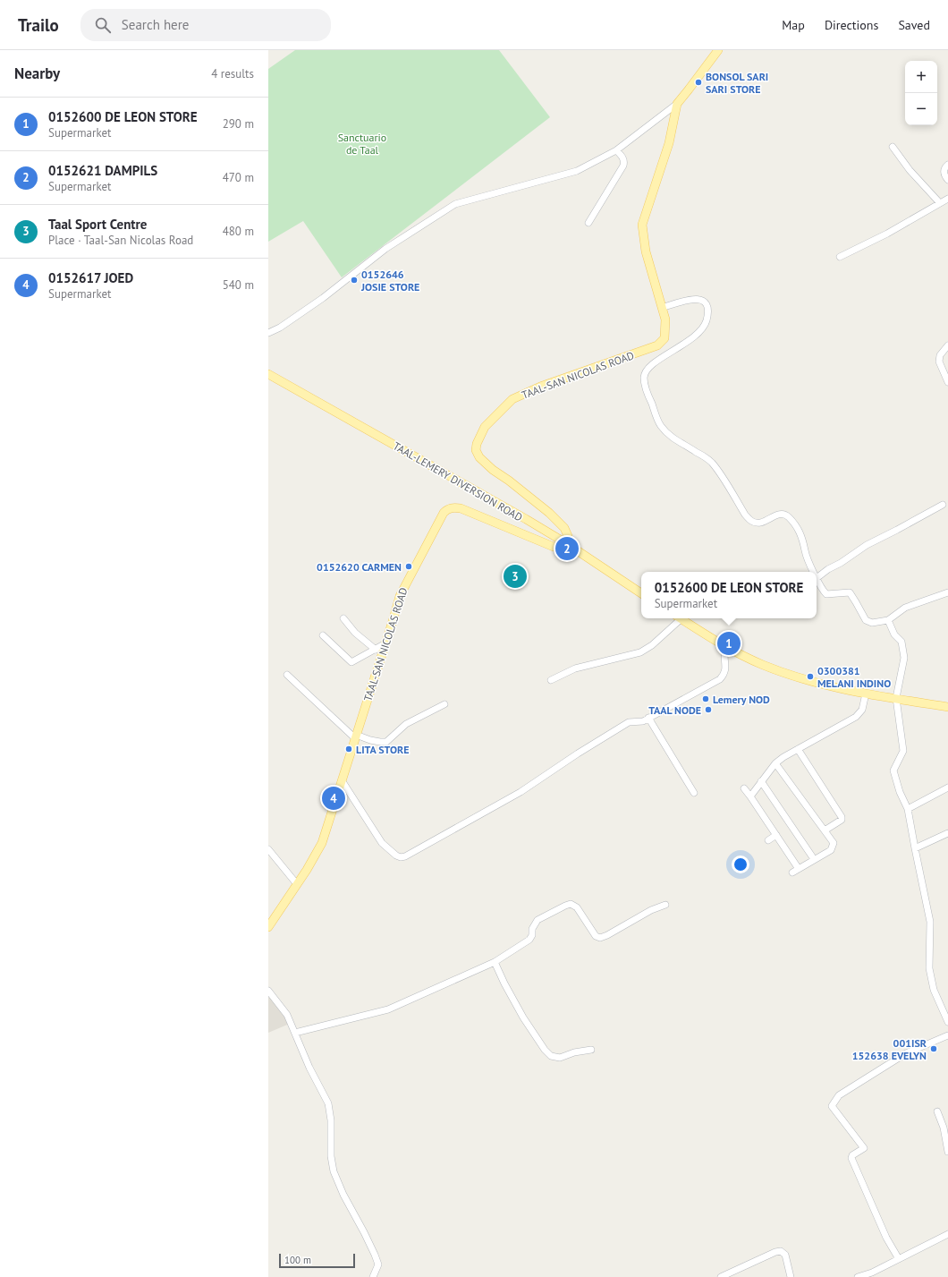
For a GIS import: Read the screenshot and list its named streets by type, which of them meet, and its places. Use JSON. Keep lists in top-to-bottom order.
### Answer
{
  "streets": {
    "main road": ["TAAL-SAN NICOLAS ROAD", "TAAL-LEMERY DIVERSION ROAD"]
  },
  "crossings": [
    ["TAAL-SAN NICOLAS ROAD", "TAAL-LEMERY DIVERSION ROAD"]
  ],
  "parks": ["Sanctuario de Taal"],
  "places": [
    "BONSOL SARI SARI STORE",
    "0152646 JOSIE STORE",
    "0152620 CARMEN",
    "0300381 MELANI INDINO",
    "Lemery NOD",
    "TAAL NODE",
    "LITA STORE",
    "001ISR 152638 EVELYN"
  ],
  "scale_bar": "100 m",
  "page": {
    "header": "Trailo",
    "search": "Search here",
    "nav": ["Map", "Directions", "Saved"],
    "heading": ["Nearby", "4 results"],
    "map_buttons": ["+", "−"],
    "list": [
      {
        "mark": "1",
        "name": "0152600 DE LEON STORE",
        "note": "Supermarket",
        "value": "290 m"
      },
      {
        "mark": "2",
        "name": "0152621 DAMPILS",
        "note": "Supermarket",
        "value": "470 m"
      },
      {
        "mark": "3",
        "name": "Taal Sport Centre",
        "note": "Place · Taal-San Nicolas Road",
        "value": "480 m"
      },
      {
        "mark": "4",
        "name": "0152617 JOED",
        "note": "Supermarket",
        "value": "540 m"
      }
    ],
    "pins": [
      "2",
      "3",
      "1",
      "4"
    ],
    "popup": ["0152600 DE LEON STORE", "Supermarket"],
    "scale": "100 m"
  }
}
